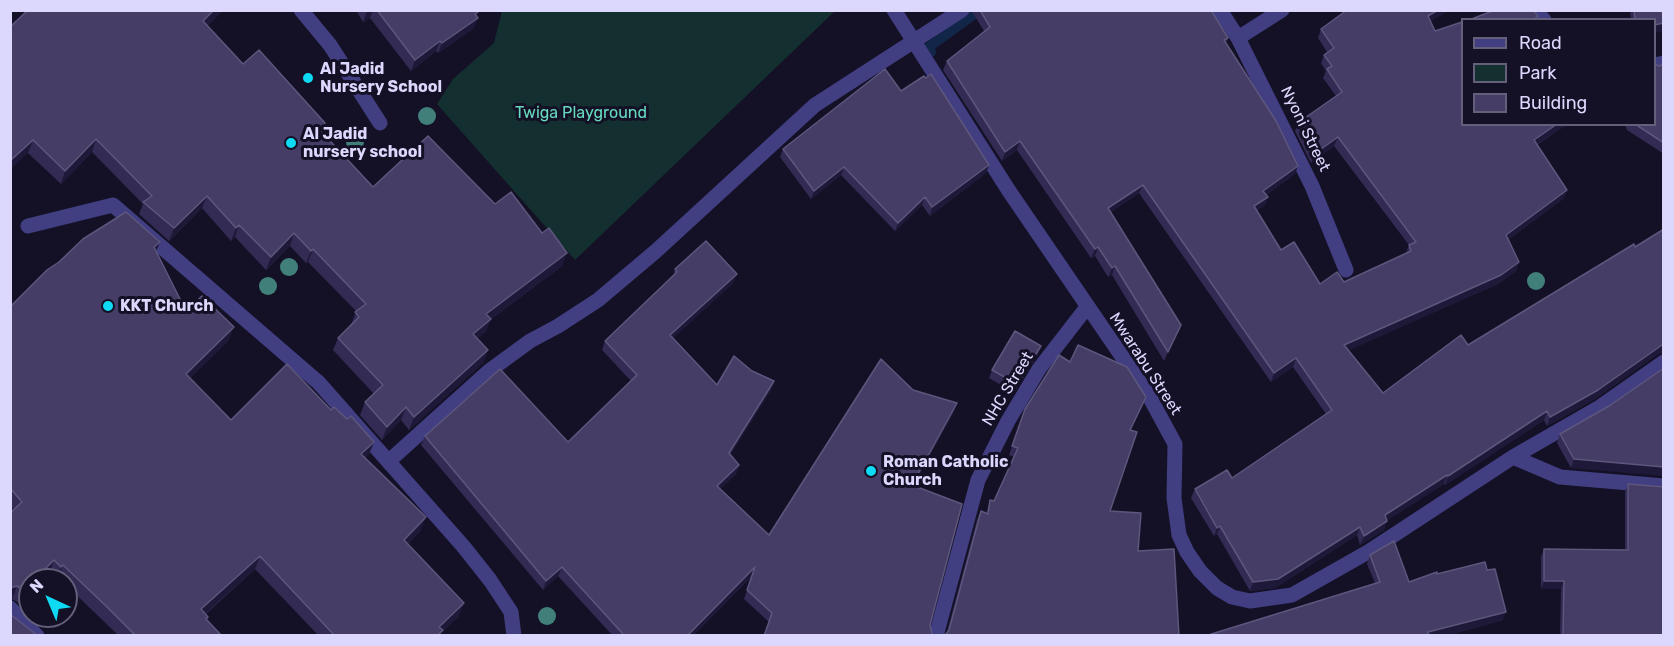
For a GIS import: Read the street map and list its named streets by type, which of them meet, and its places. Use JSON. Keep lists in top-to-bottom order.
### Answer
{
  "streets": {
    "street": ["Nyoni Street", "Mwarabu Street", "NHC Street"]
  },
  "crossings": [
    ["Mwarabu Street", "NHC Street"]
  ],
  "parks": ["Twiga Playground"],
  "places": [
    "Al Jadid Nursery School",
    "Al Jadid nursery school",
    "KKT Church",
    "Roman Catholic Church"
  ],
  "legend": ["Road", "Park", "Building"],
  "north": "top left"
}
